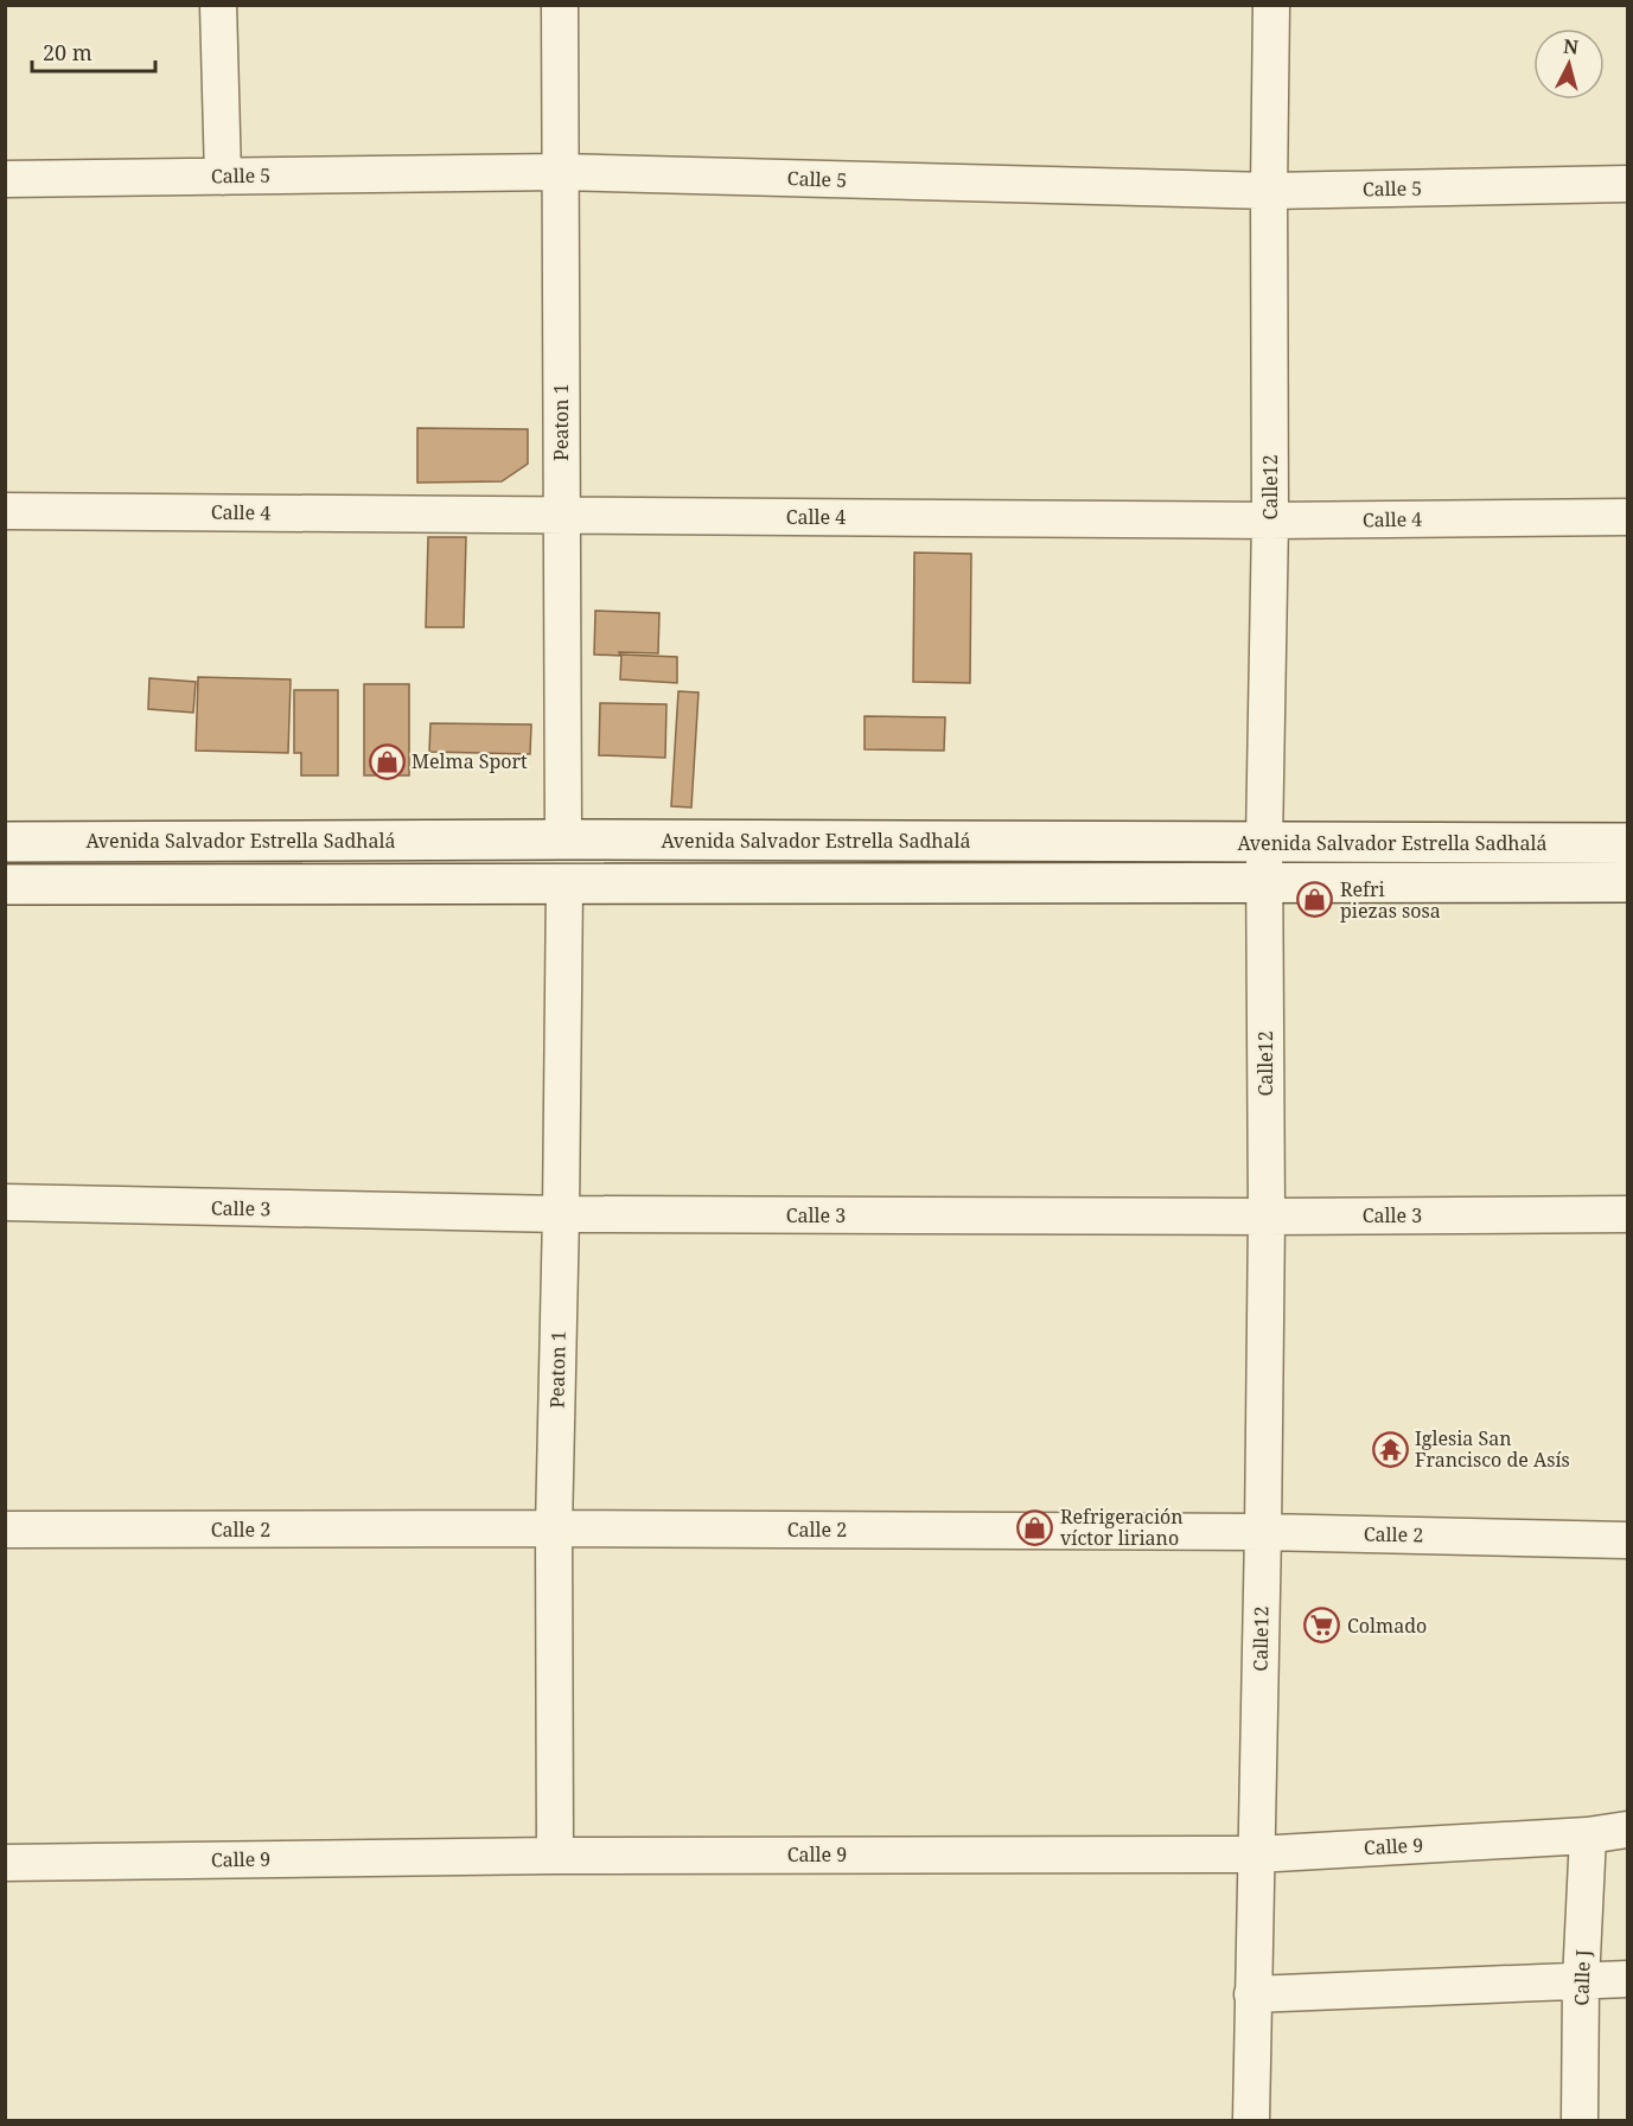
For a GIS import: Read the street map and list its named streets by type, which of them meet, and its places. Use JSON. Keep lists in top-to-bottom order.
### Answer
{
  "streets": {
    "main road": ["Avenida Salvador Estrella Sadhalá"],
    "street": [
      "Calle 5",
      "Peaton 1",
      "Calle12",
      "Calle 4",
      "Calle 3",
      "Calle 2",
      "Calle 9",
      "Calle J"
    ]
  },
  "crossings": [
    ["Calle 5", "Peaton 1"],
    ["Calle 5", "Calle12"],
    ["Peaton 1", "Calle 4"],
    ["Peaton 1", "Avenida Salvador Estrella Sadhalá"],
    ["Peaton 1", "Calle 3"],
    ["Peaton 1", "Calle 2"],
    ["Peaton 1", "Calle 9"],
    ["Calle12", "Calle 4"],
    ["Calle12", "Avenida Salvador Estrella Sadhalá"],
    ["Calle12", "Calle 3"],
    ["Calle12", "Calle 2"],
    ["Calle12", "Calle 9"],
    ["Calle 9", "Calle J"]
  ],
  "places": {
    "shop": ["Melma Sport", "Refri piezas sosa", "Refrigeración víctor liriano"],
    "temple": ["Iglesia San Francisco de Asís"],
    "supermarket": ["Colmado"]
  },
  "scale_bar": "20 m",
  "north": "top"
}
